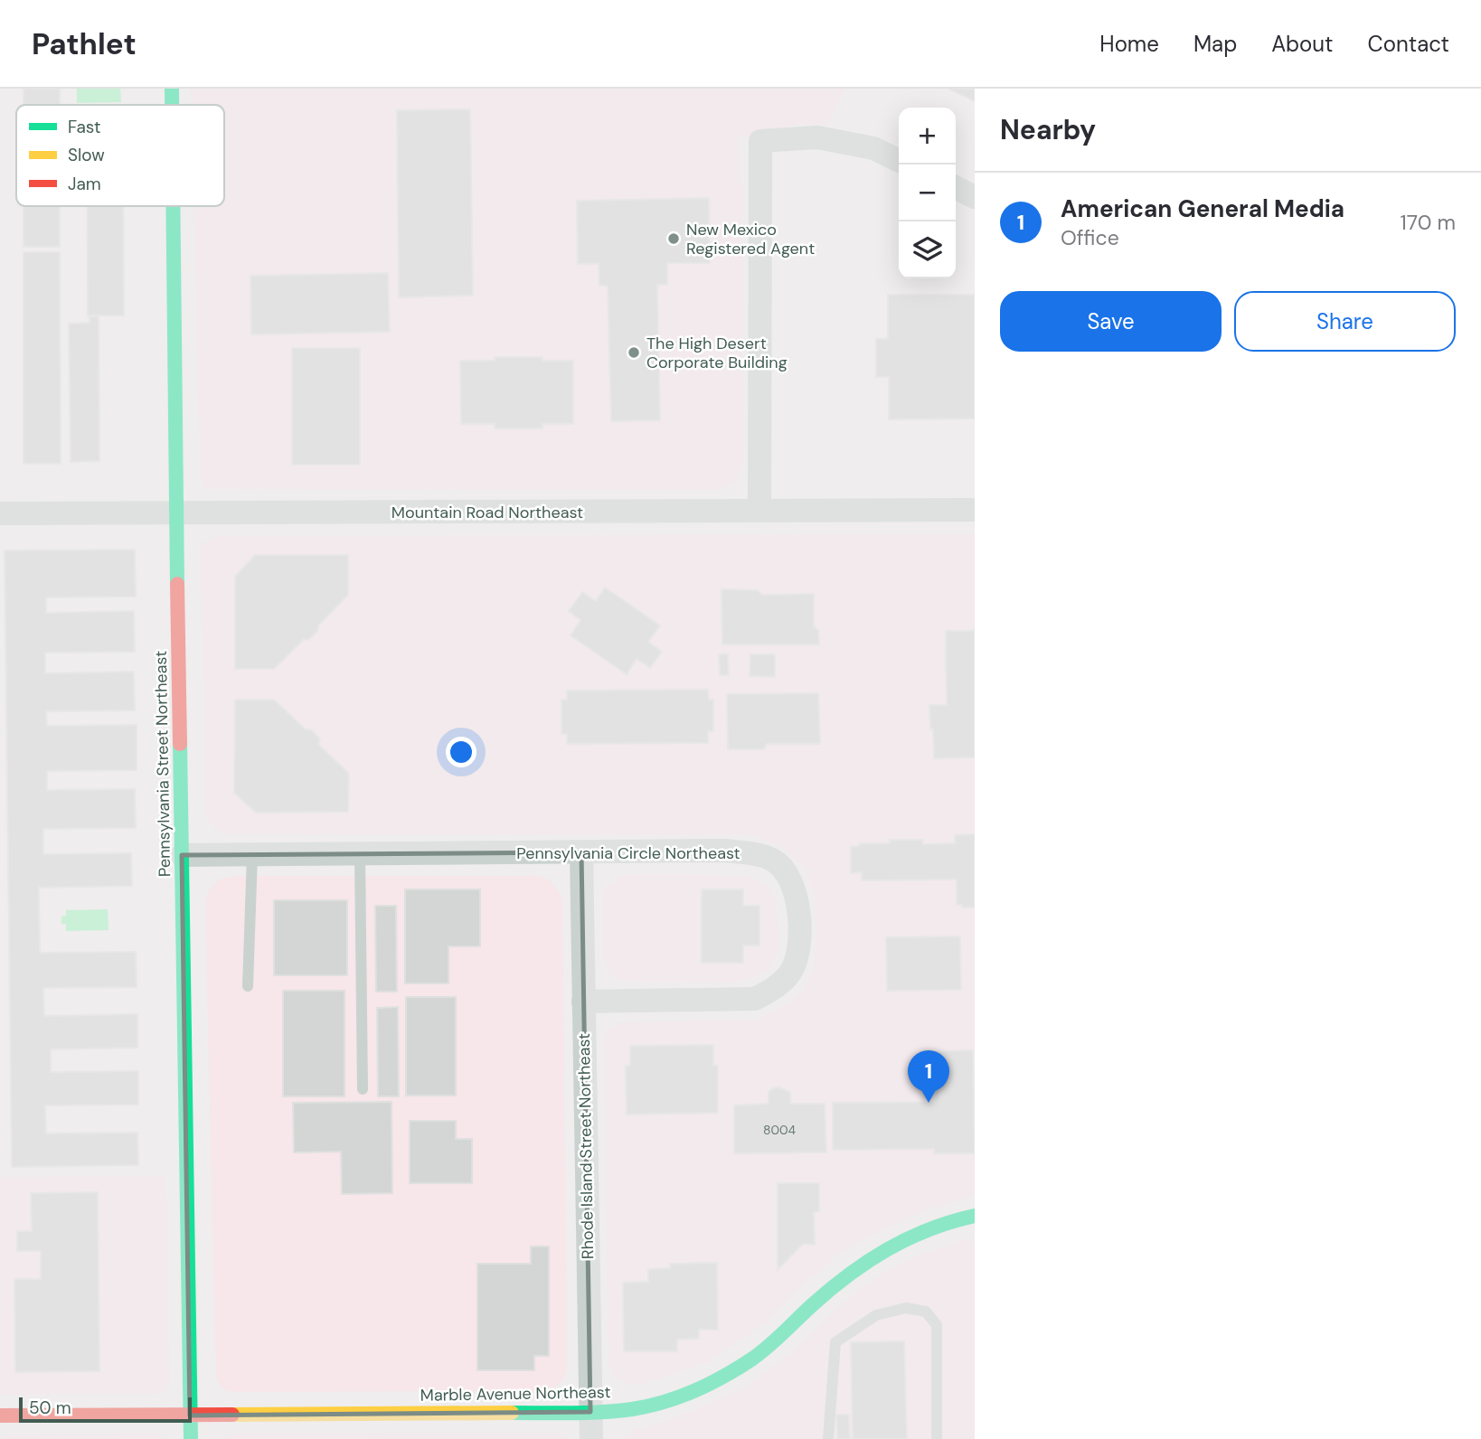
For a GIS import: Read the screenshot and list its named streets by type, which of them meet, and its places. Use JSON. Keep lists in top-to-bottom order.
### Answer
{
  "streets": {
    "street": [
      "Mountain Road Northeast",
      "Pennsylvania Street Northeast",
      "Pennsylvania Circle Northeast",
      "Rhode Island Street Northeast",
      "Marble Avenue Northeast"
    ]
  },
  "crossings": [
    ["Mountain Road Northeast", "Pennsylvania Street Northeast"],
    ["Pennsylvania Street Northeast", "Pennsylvania Circle Northeast"],
    ["Pennsylvania Street Northeast", "Marble Avenue Northeast"],
    ["Pennsylvania Circle Northeast", "Rhode Island Street Northeast"],
    ["Rhode Island Street Northeast", "Marble Avenue Northeast"]
  ],
  "places": ["New Mexico Registered Agent", "The High Desert Corporate Building"],
  "house_numbers": ["8004"],
  "legend": ["Fast", "Slow", "Jam"],
  "scale_bar": "50 m",
  "page": {
    "header": "Pathlet",
    "nav": [
      "Home",
      "Map",
      "About",
      "Contact"
    ],
    "heading": "Nearby",
    "map_buttons": ["+", "−"],
    "list": [
      {
        "mark": "1",
        "name": "American General Media",
        "note": "Office",
        "value": "170 m"
      }
    ],
    "buttons": ["Save", "Share"],
    "pins": "1",
    "scale": "50 m"
  }
}
